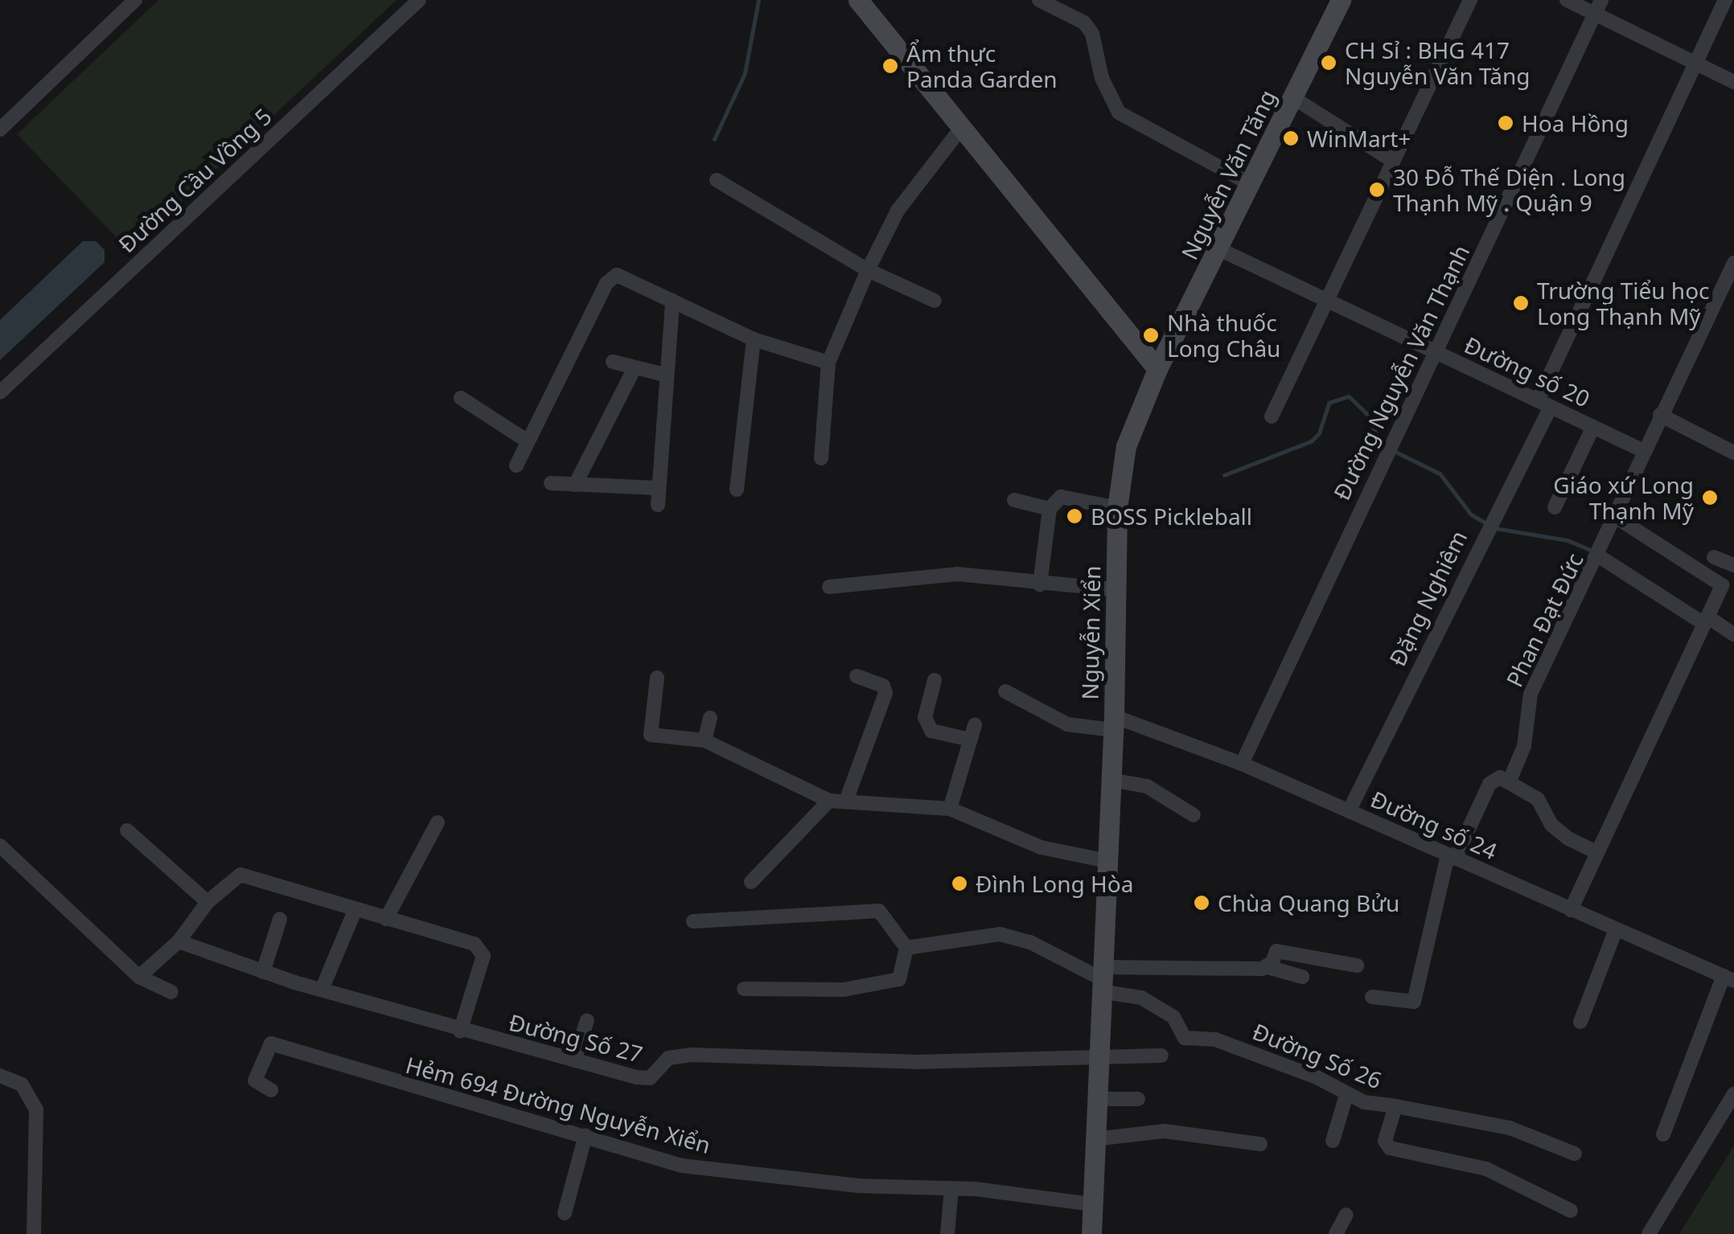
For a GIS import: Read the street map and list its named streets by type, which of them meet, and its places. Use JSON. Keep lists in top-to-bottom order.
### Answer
{
  "streets": {
    "main road": ["Nguyễn Văn Tăng", "Nguyễn Xiển"],
    "street": [
      "Đường Cầu Vồng 5",
      "Đường số 20",
      "Đường Nguyễn Văn Thạnh",
      "Đặng Nghiêm",
      "Phan Đạt Đức",
      "Đường số 24",
      "Đường Số 27",
      "Đường Số 26",
      "Hẻm 694 Đường Nguyễn Xiển"
    ]
  },
  "crossings": [
    ["Nguyễn Văn Tăng", "Đường số 20"],
    ["Nguyễn Văn Tăng", "Nguyễn Xiển"],
    ["Đường số 20", "Đường Nguyễn Văn Thạnh"],
    ["Đường số 20", "Đặng Nghiêm"],
    ["Đường số 20", "Phan Đạt Đức"],
    ["Đường Nguyễn Văn Thạnh", "Đường số 24"],
    ["Đặng Nghiêm", "Đường số 24"],
    ["Nguyễn Xiển", "Đường số 24"],
    ["Nguyễn Xiển", "Đường Số 27"],
    ["Nguyễn Xiển", "Đường Số 26"],
    ["Nguyễn Xiển", "Hẻm 694 Đường Nguyễn Xiển"]
  ],
  "places": [
    "CH Sỉ : BHG 417 Nguyễn Văn Tăng",
    "Ẩm thực Panda Garden",
    "Hoa Hồng",
    "WinMart+",
    "30 Đỗ Thế Diện . Long Thạnh Mỹ . Quận 9",
    "Trường Tiểu học Long Thạnh Mỹ",
    "Nhà thuốc Long Châu",
    "Giáo xứ Long Thạnh Mỹ",
    "BOSS Pickleball",
    "Đình Long Hòa",
    "Chùa Quang Bửu"
  ]
}
